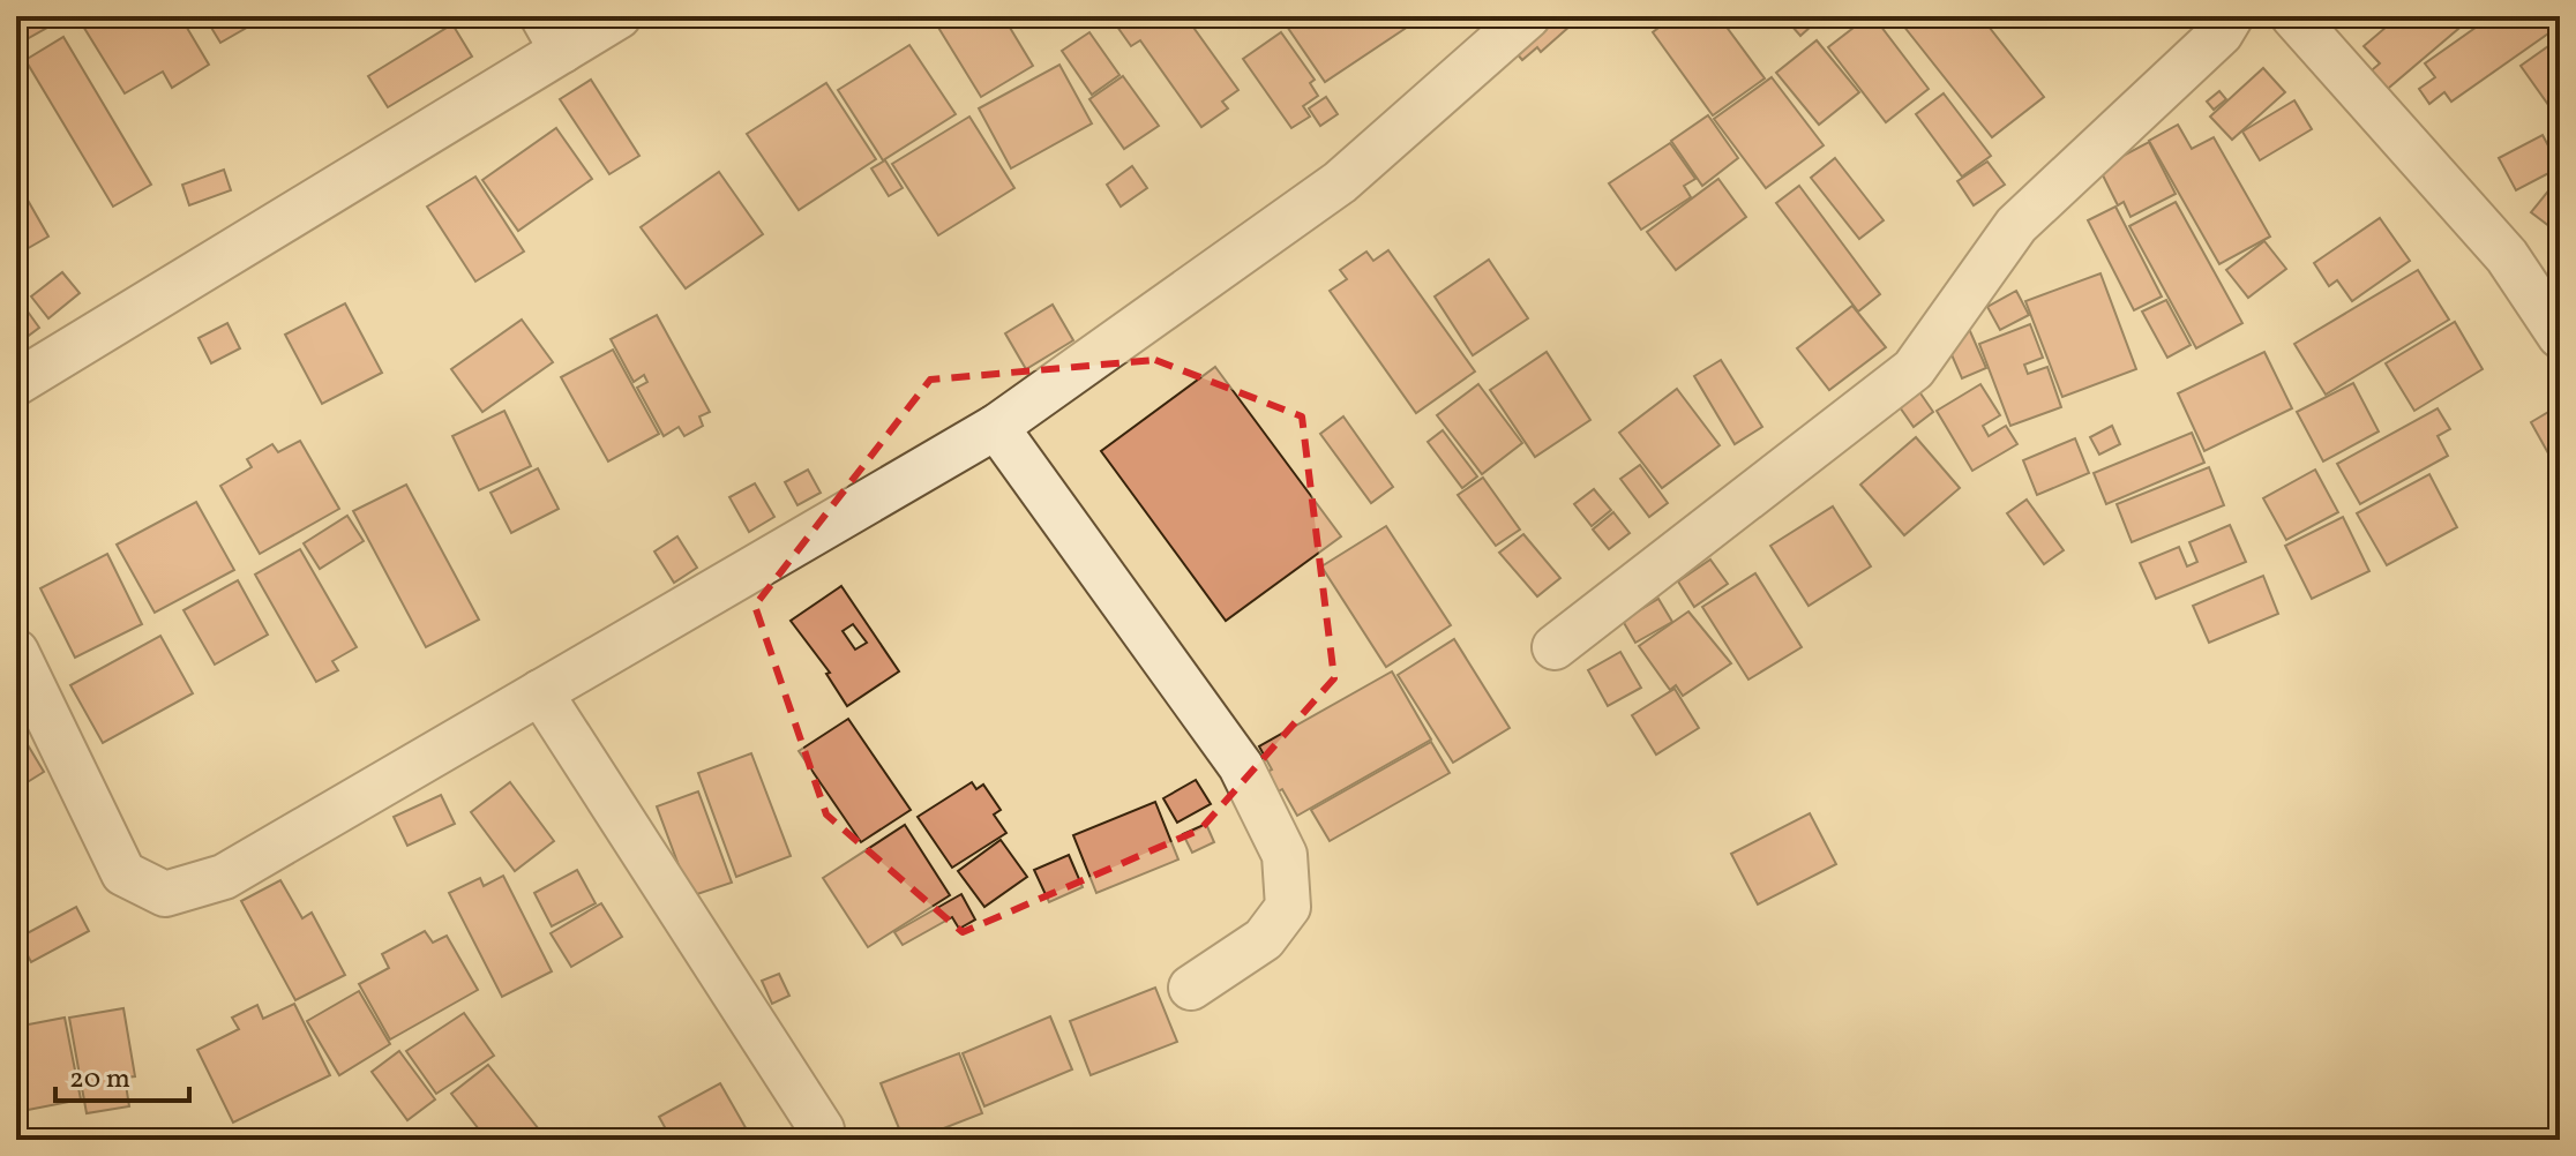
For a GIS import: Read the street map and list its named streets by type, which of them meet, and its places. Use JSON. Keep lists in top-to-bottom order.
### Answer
{
  "scale_bar": "20 m"
}
